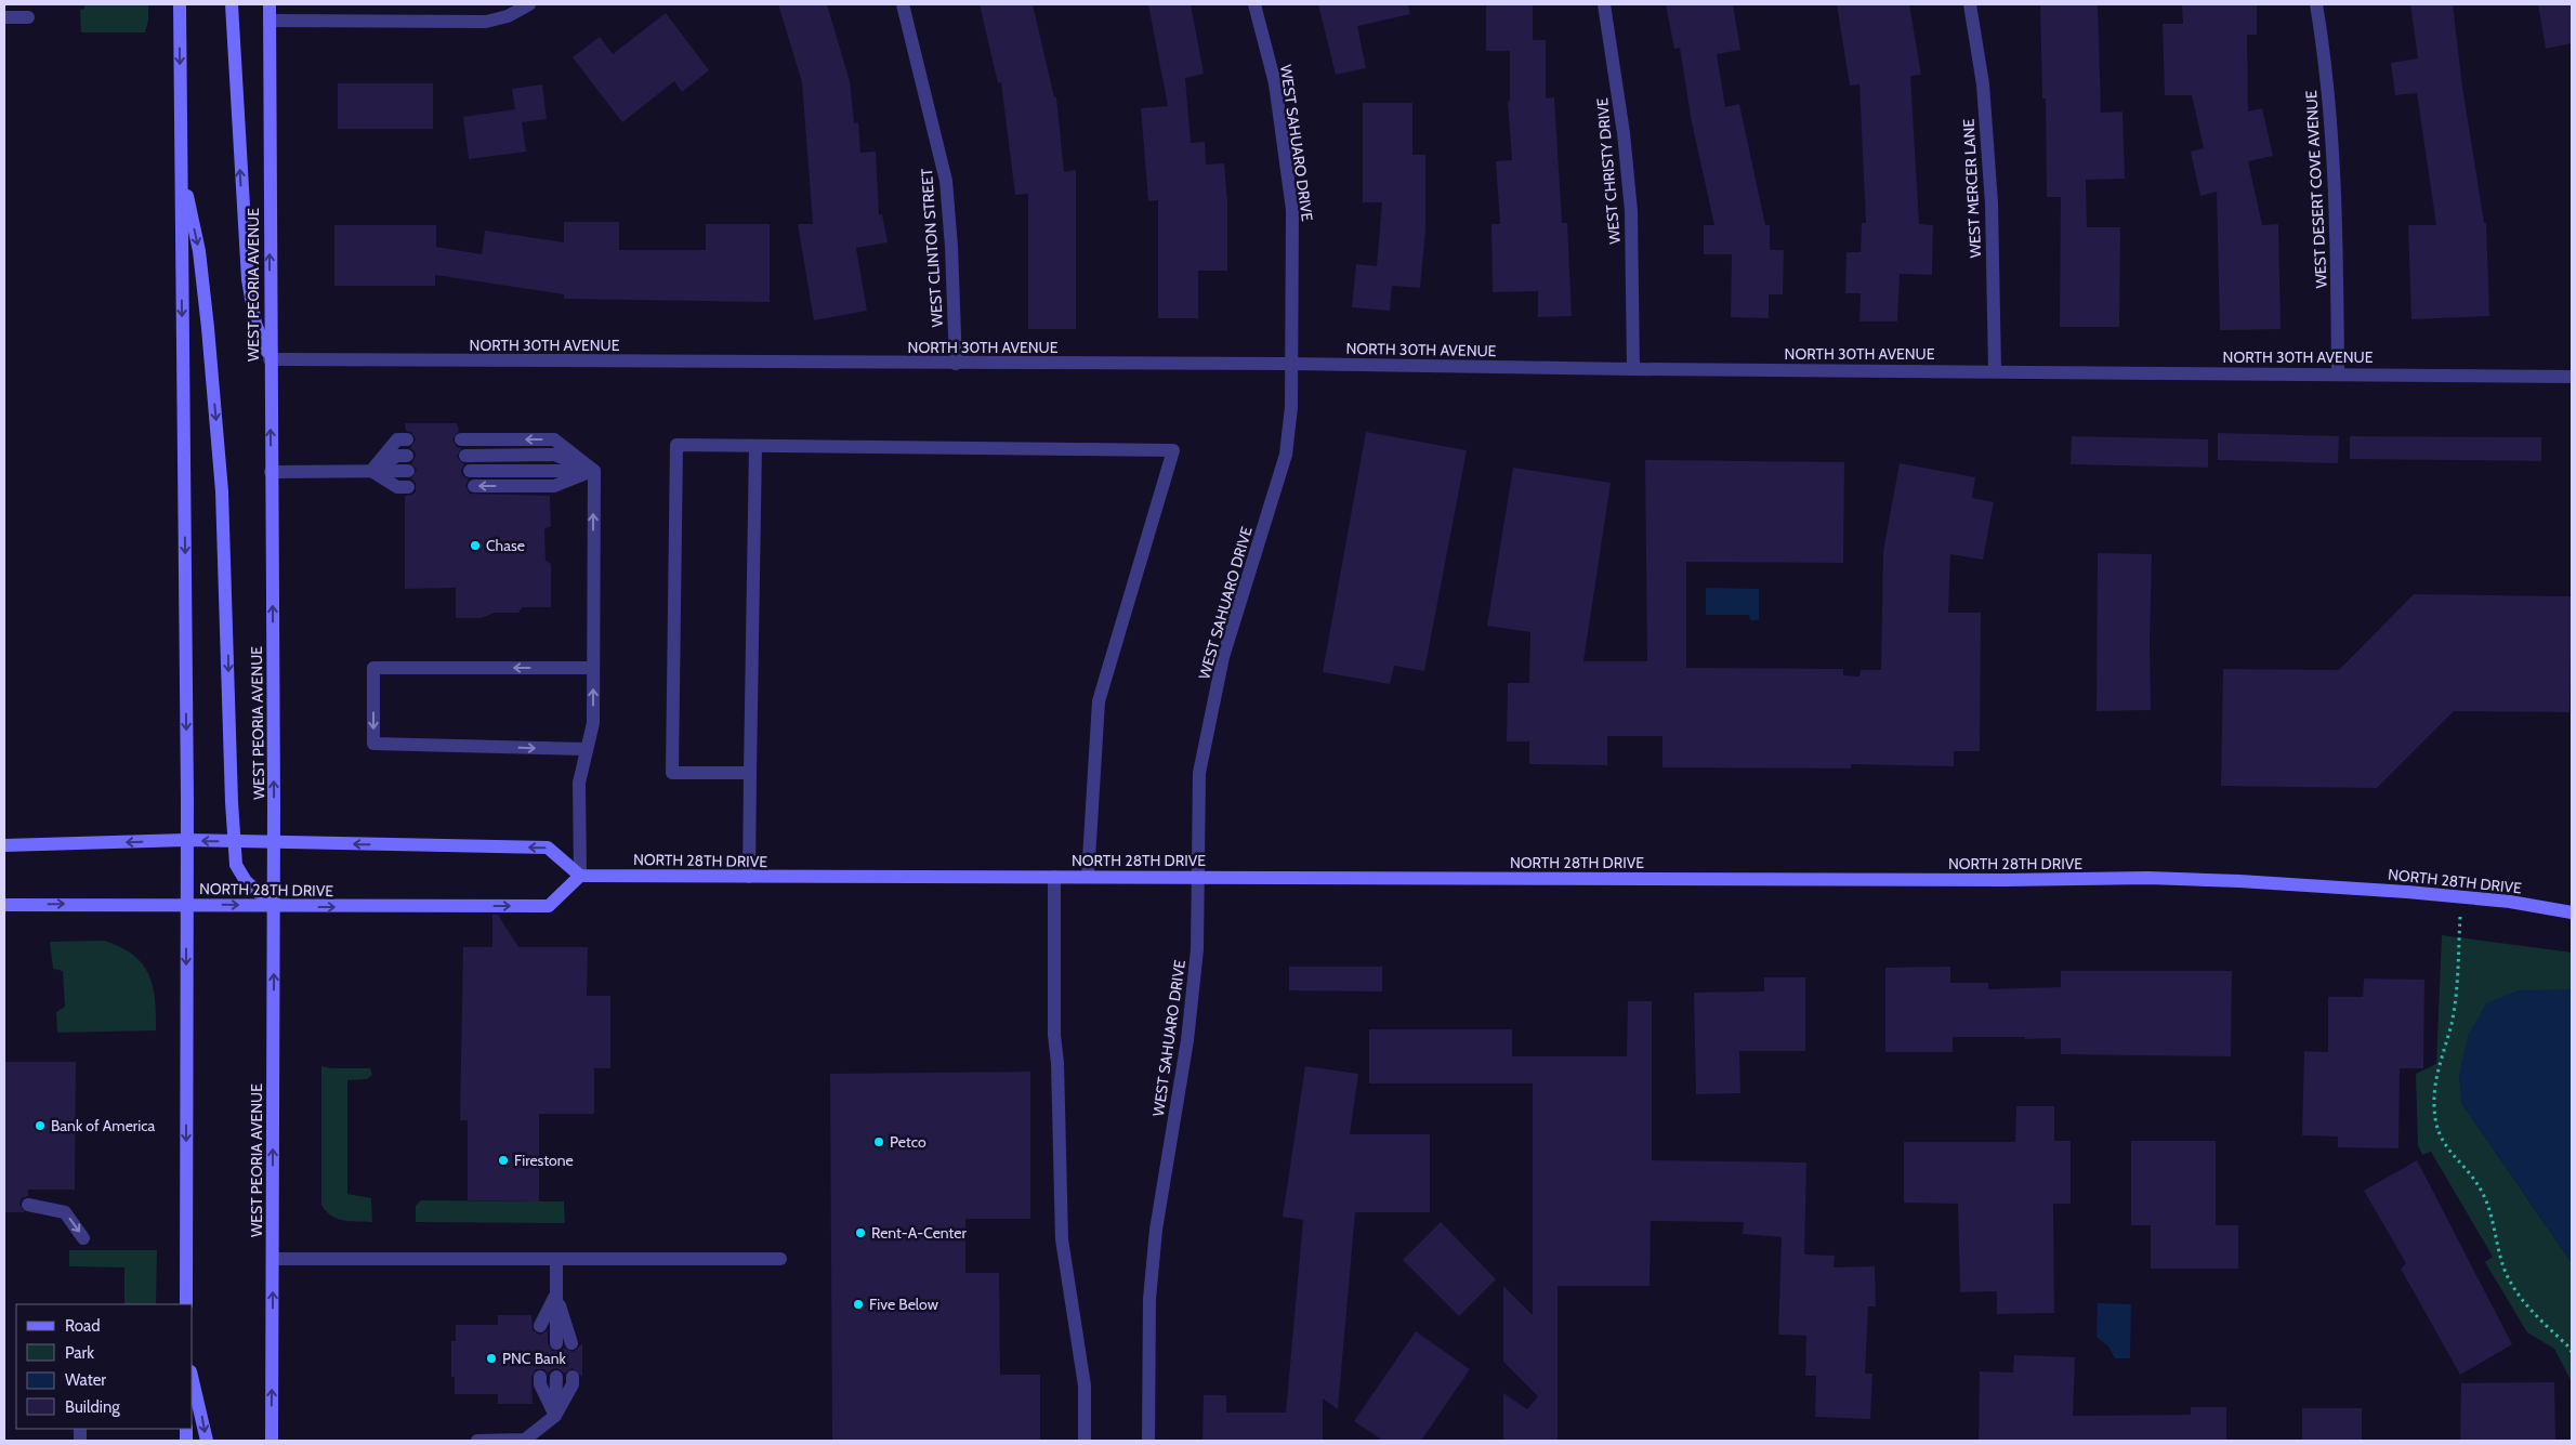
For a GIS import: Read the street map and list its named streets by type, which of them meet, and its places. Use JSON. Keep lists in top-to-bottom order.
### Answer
{
  "streets": {
    "main road": ["WEST PEORIA AVENUE", "NORTH 28TH DRIVE"],
    "street": [
      "WEST SAHUARO DRIVE",
      "WEST CHRISTY DRIVE",
      "WEST MERCER LANE",
      "WEST DESERT COVE AVENUE",
      "WEST CLINTON STREET",
      "NORTH 30TH AVENUE"
    ]
  },
  "crossings": [
    ["WEST SAHUARO DRIVE", "NORTH 30TH AVENUE"],
    ["WEST SAHUARO DRIVE", "NORTH 28TH DRIVE"],
    ["WEST CHRISTY DRIVE", "NORTH 30TH AVENUE"],
    ["WEST MERCER LANE", "NORTH 30TH AVENUE"],
    ["WEST DESERT COVE AVENUE", "NORTH 30TH AVENUE"],
    ["WEST CLINTON STREET", "NORTH 30TH AVENUE"],
    ["WEST PEORIA AVENUE", "NORTH 30TH AVENUE"],
    ["WEST PEORIA AVENUE", "NORTH 28TH DRIVE"]
  ],
  "places": [
    "Chase",
    "Bank of America",
    "Petco",
    "Firestone",
    "Rent-A-Center",
    "Five Below",
    "PNC Bank"
  ],
  "legend": [
    "Road",
    "Park",
    "Water",
    "Building"
  ]
}
